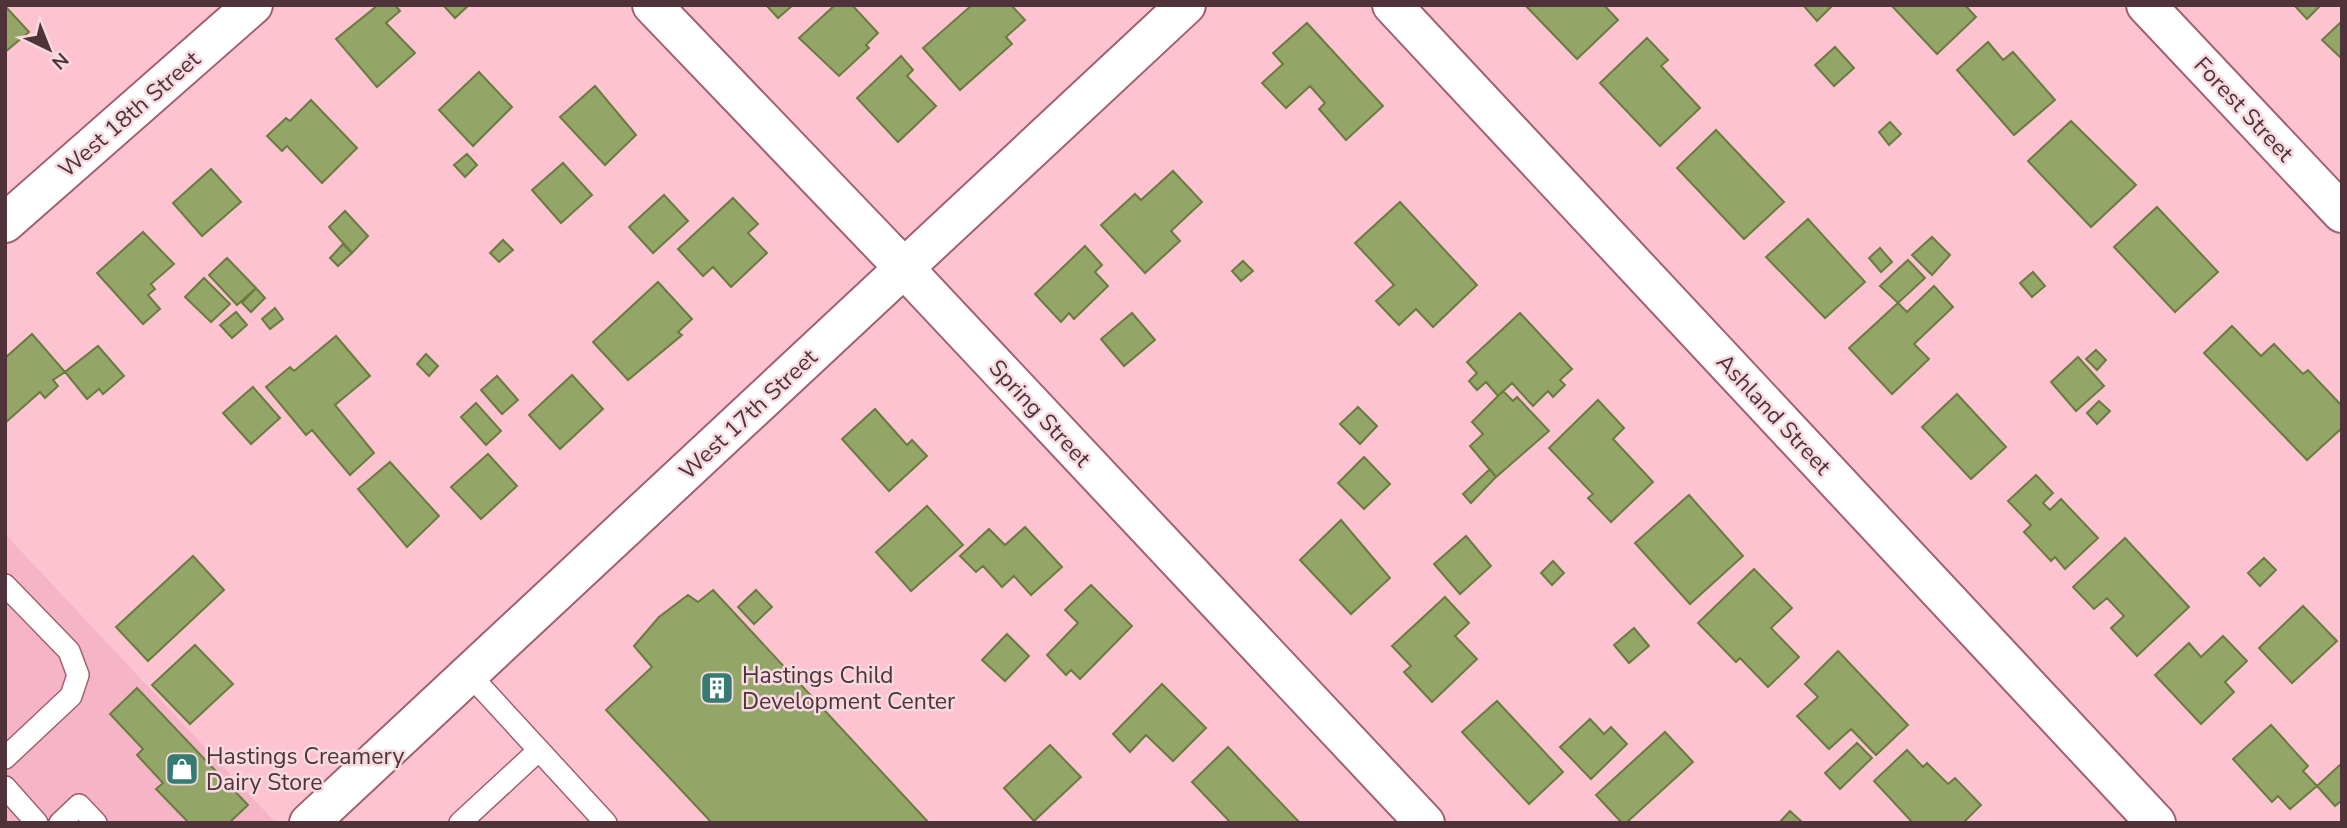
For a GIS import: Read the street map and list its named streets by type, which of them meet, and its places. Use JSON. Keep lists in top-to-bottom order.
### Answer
{
  "streets": {
    "street": [
      "Forest Street",
      "West 18th Street",
      "Spring Street",
      "West 17th Street",
      "Ashland Street"
    ]
  },
  "crossings": [
    ["Spring Street", "West 17th Street"]
  ],
  "places": {
    "building": ["Hastings Child Development Center"],
    "shop": ["Hastings Creamery Dairy Store"]
  },
  "north": "bottom right"
}
